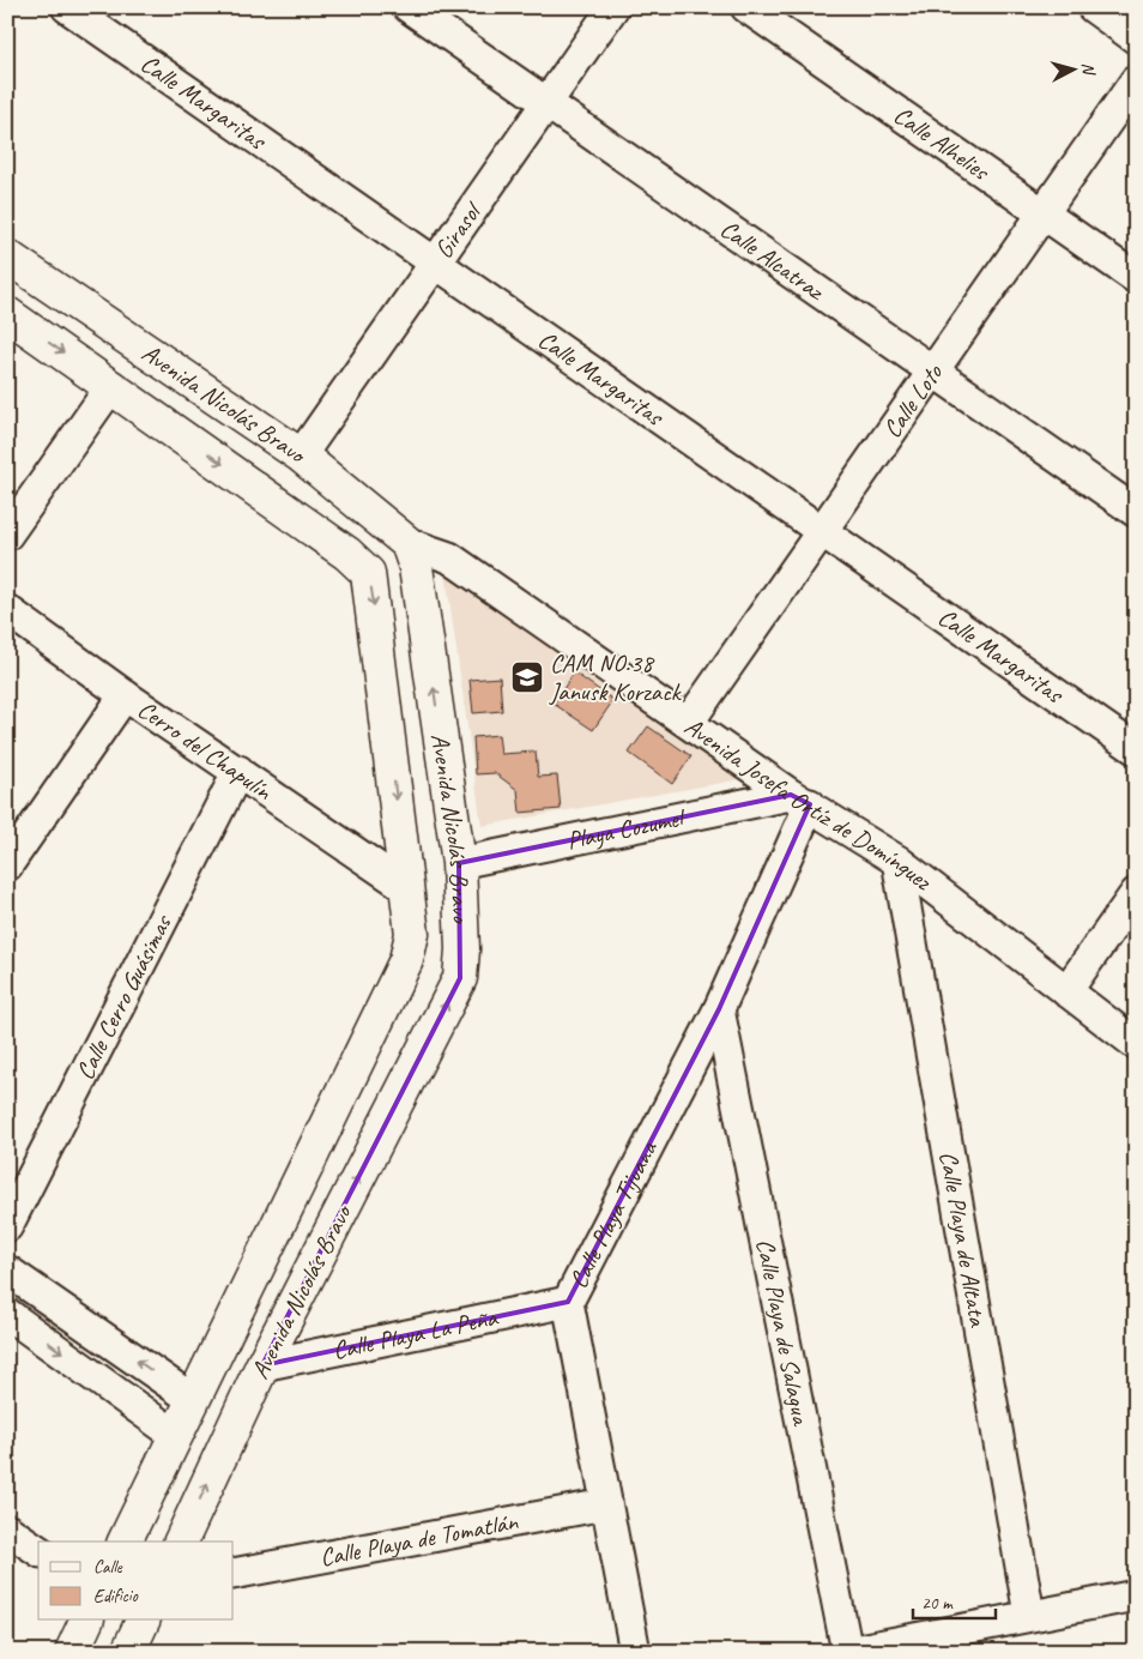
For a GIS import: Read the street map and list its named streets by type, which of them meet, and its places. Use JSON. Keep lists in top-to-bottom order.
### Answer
{
  "streets": {
    "street": [
      "Calle Margaritas",
      "Calle Alhelies",
      "Girasol",
      "Calle Alcatraz",
      "Calle Loto",
      "Avenida Nicolás Bravo",
      "Cerro del Chapulín",
      "Avenida Josefa Ortíz de Domínguez",
      "Playa Cozumel",
      "Calle Cerro Guásimas",
      "Calle Playa Tijuana",
      "Calle Playa de Altata",
      "Calle Playa de Salagua",
      "Calle Playa La Peña",
      "Calle Playa de Tomatlán"
    ]
  },
  "crossings": [
    ["Calle Margaritas", "Girasol"],
    ["Calle Margaritas", "Calle Loto"],
    ["Calle Alhelies", "Calle Loto"],
    ["Girasol", "Calle Alcatraz"],
    ["Girasol", "Avenida Nicolás Bravo"],
    ["Calle Alcatraz", "Calle Loto"],
    ["Calle Loto", "Avenida Josefa Ortíz de Domínguez"],
    ["Avenida Nicolás Bravo", "Cerro del Chapulín"],
    ["Avenida Nicolás Bravo", "Avenida Josefa Ortíz de Domínguez"],
    ["Avenida Nicolás Bravo", "Playa Cozumel"],
    ["Avenida Nicolás Bravo", "Calle Playa La Peña"],
    ["Cerro del Chapulín", "Calle Cerro Guásimas"],
    ["Avenida Josefa Ortíz de Domínguez", "Playa Cozumel"],
    ["Avenida Josefa Ortíz de Domínguez", "Calle Playa Tijuana"],
    ["Avenida Josefa Ortíz de Domínguez", "Calle Playa de Altata"],
    ["Playa Cozumel", "Calle Playa Tijuana"],
    ["Calle Playa Tijuana", "Calle Playa de Salagua"],
    ["Calle Playa Tijuana", "Calle Playa La Peña"],
    ["Calle Playa Tijuana", "Calle Playa de Tomatlán"]
  ],
  "places": {
    "school or university": ["CAM NO.38 Janusk Korzack"]
  },
  "legend": ["Calle", "Edificio"],
  "scale_bar": "20 m",
  "north": "right"
}
